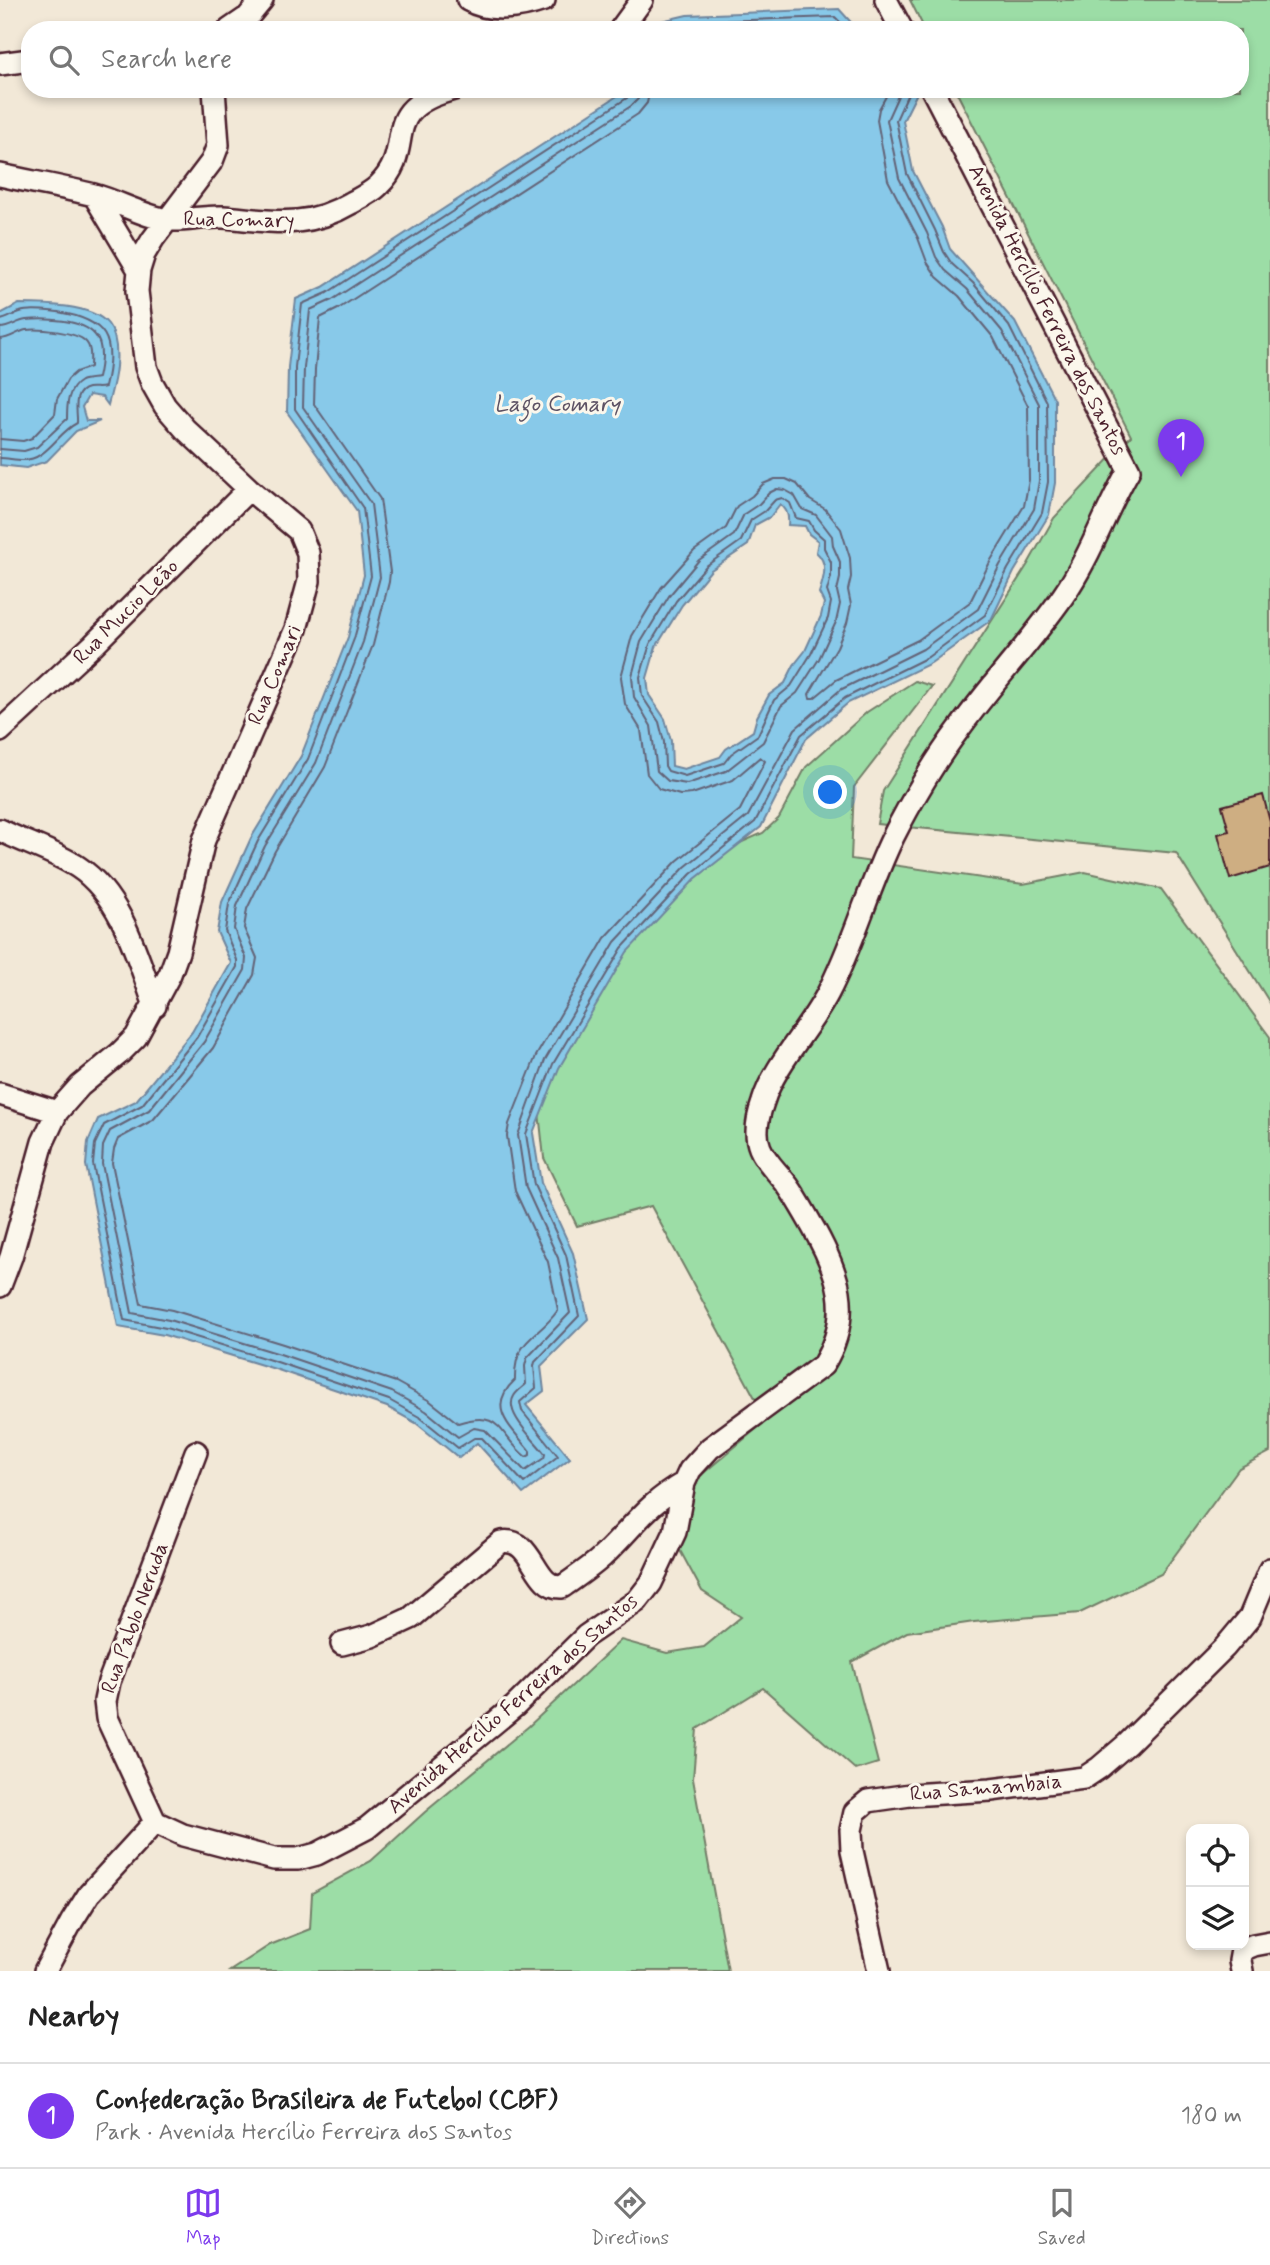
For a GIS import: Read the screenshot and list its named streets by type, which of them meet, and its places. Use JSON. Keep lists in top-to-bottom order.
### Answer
{
  "streets": {
    "street": [
      "Rua Comary",
      "Avenida Hercílio Ferreira dos Santos",
      "Rua Mucio Leão",
      "Rua Comari",
      "Rua Pablo Neruda",
      "Rua Samambaia"
    ]
  },
  "crossings": [
    ["Rua Comary", "Rua Comari"],
    ["Avenida Hercílio Ferreira dos Santos", "Rua Pablo Neruda"],
    ["Rua Mucio Leão", "Rua Comari"]
  ],
  "water": ["Lago Comary"],
  "page": {
    "search": "Search here",
    "pins": "1",
    "heading": "Nearby",
    "list": [
      {
        "mark": "1",
        "name": "Confederação Brasileira de Futebol (CBF)",
        "note": "Park · Avenida Hercílio Ferreira dos Santos",
        "value": "180 m"
      }
    ],
    "nav": ["Map", "Directions", "Saved"]
  }
}
